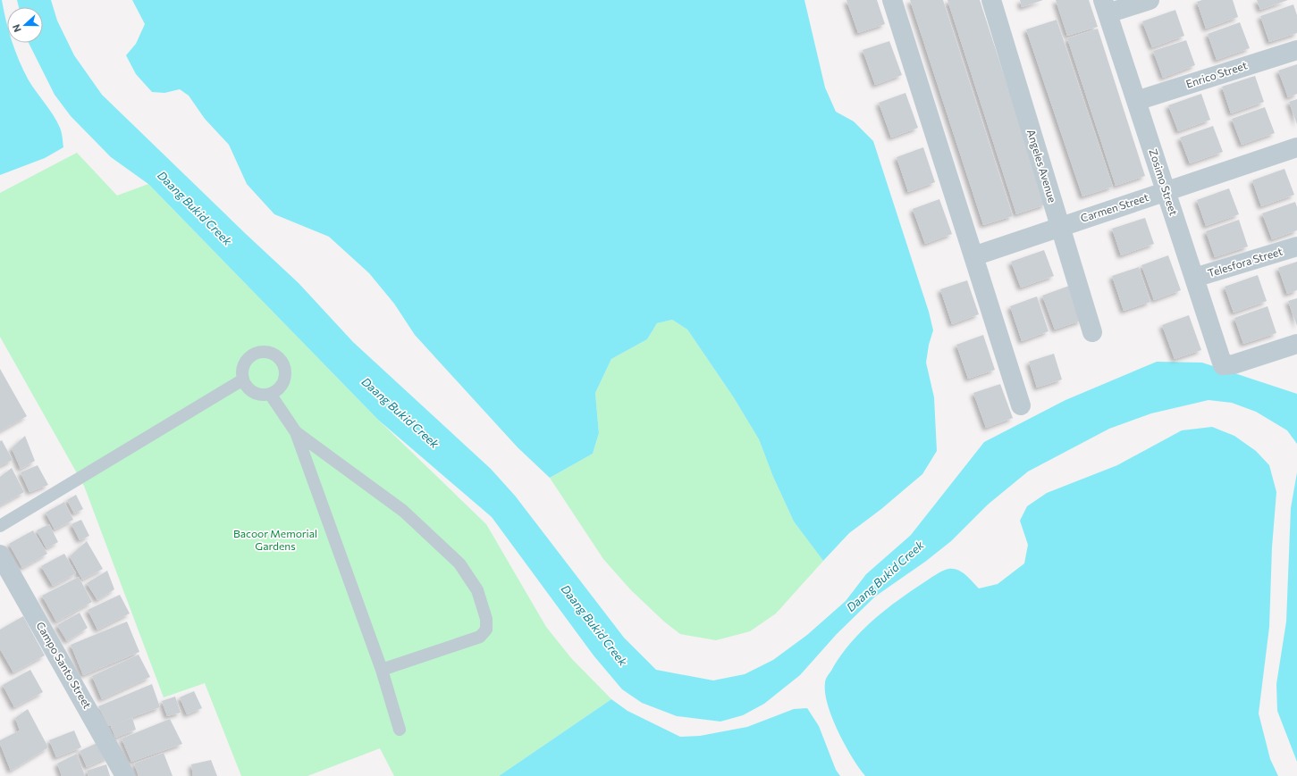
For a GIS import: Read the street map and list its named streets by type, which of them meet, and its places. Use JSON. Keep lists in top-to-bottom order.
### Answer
{
  "streets": {
    "street": [
      "Enrico Street",
      "Angeles Avenue",
      "Zosimo Street",
      "Carmen Street",
      "Telesfora Street",
      "Campo Santo Street"
    ]
  },
  "crossings": [
    ["Enrico Street", "Zosimo Street"],
    ["Angeles Avenue", "Carmen Street"],
    ["Zosimo Street", "Carmen Street"],
    ["Zosimo Street", "Telesfora Street"]
  ],
  "water": ["Daang Bukid Creek"],
  "parks": ["Bacoor Memorial Gardens"],
  "north": "left"
}
